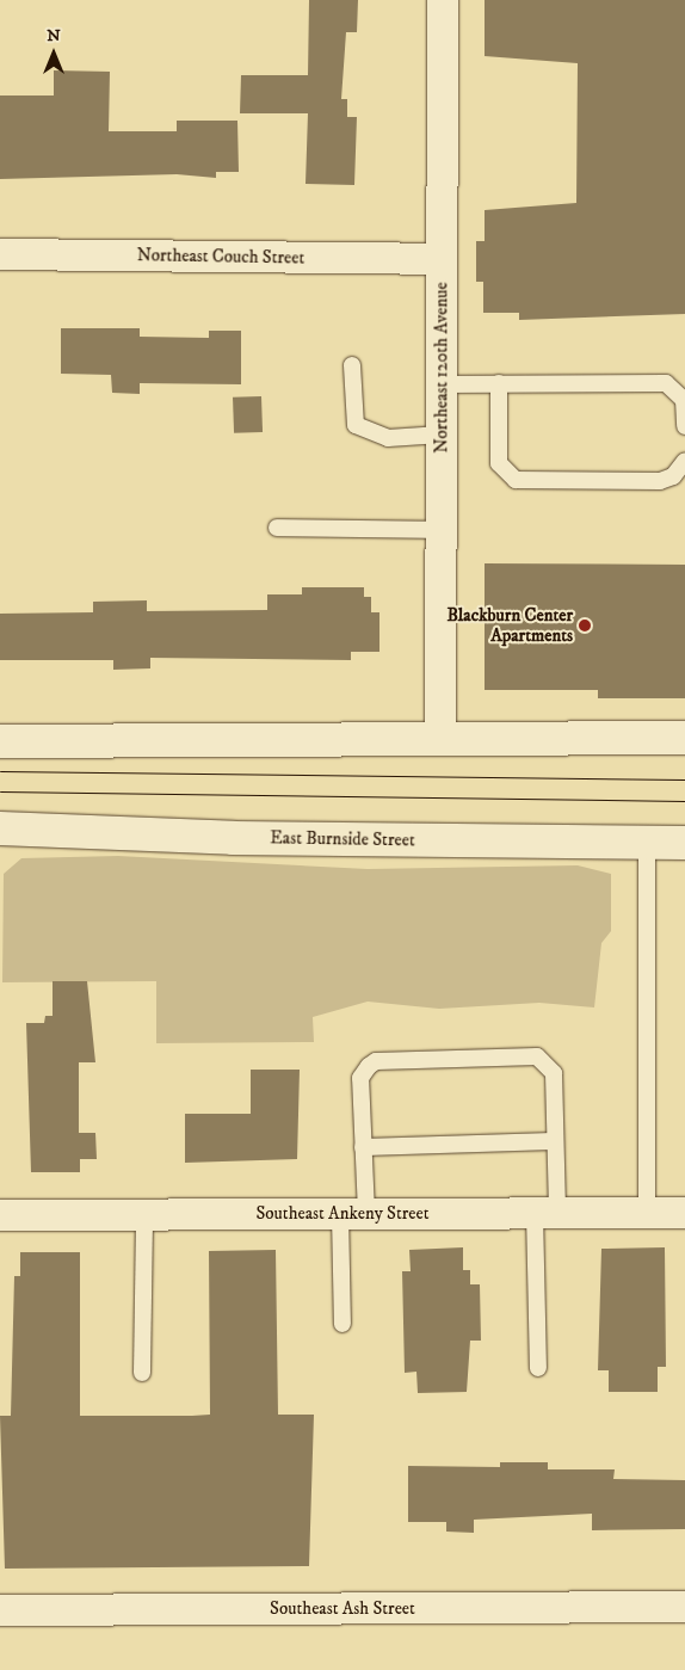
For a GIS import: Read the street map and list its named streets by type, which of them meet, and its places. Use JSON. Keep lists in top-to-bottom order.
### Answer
{
  "streets": {
    "street": [
      "Northeast Couch Street",
      "Northeast 120th Avenue",
      "East Burnside Street",
      "Southeast Ankeny Street",
      "Southeast Ash Street"
    ]
  },
  "crossings": [
    ["Northeast Couch Street", "Northeast 120th Avenue"]
  ],
  "places": ["Blackburn Center Apartments"],
  "north": "top"
}
